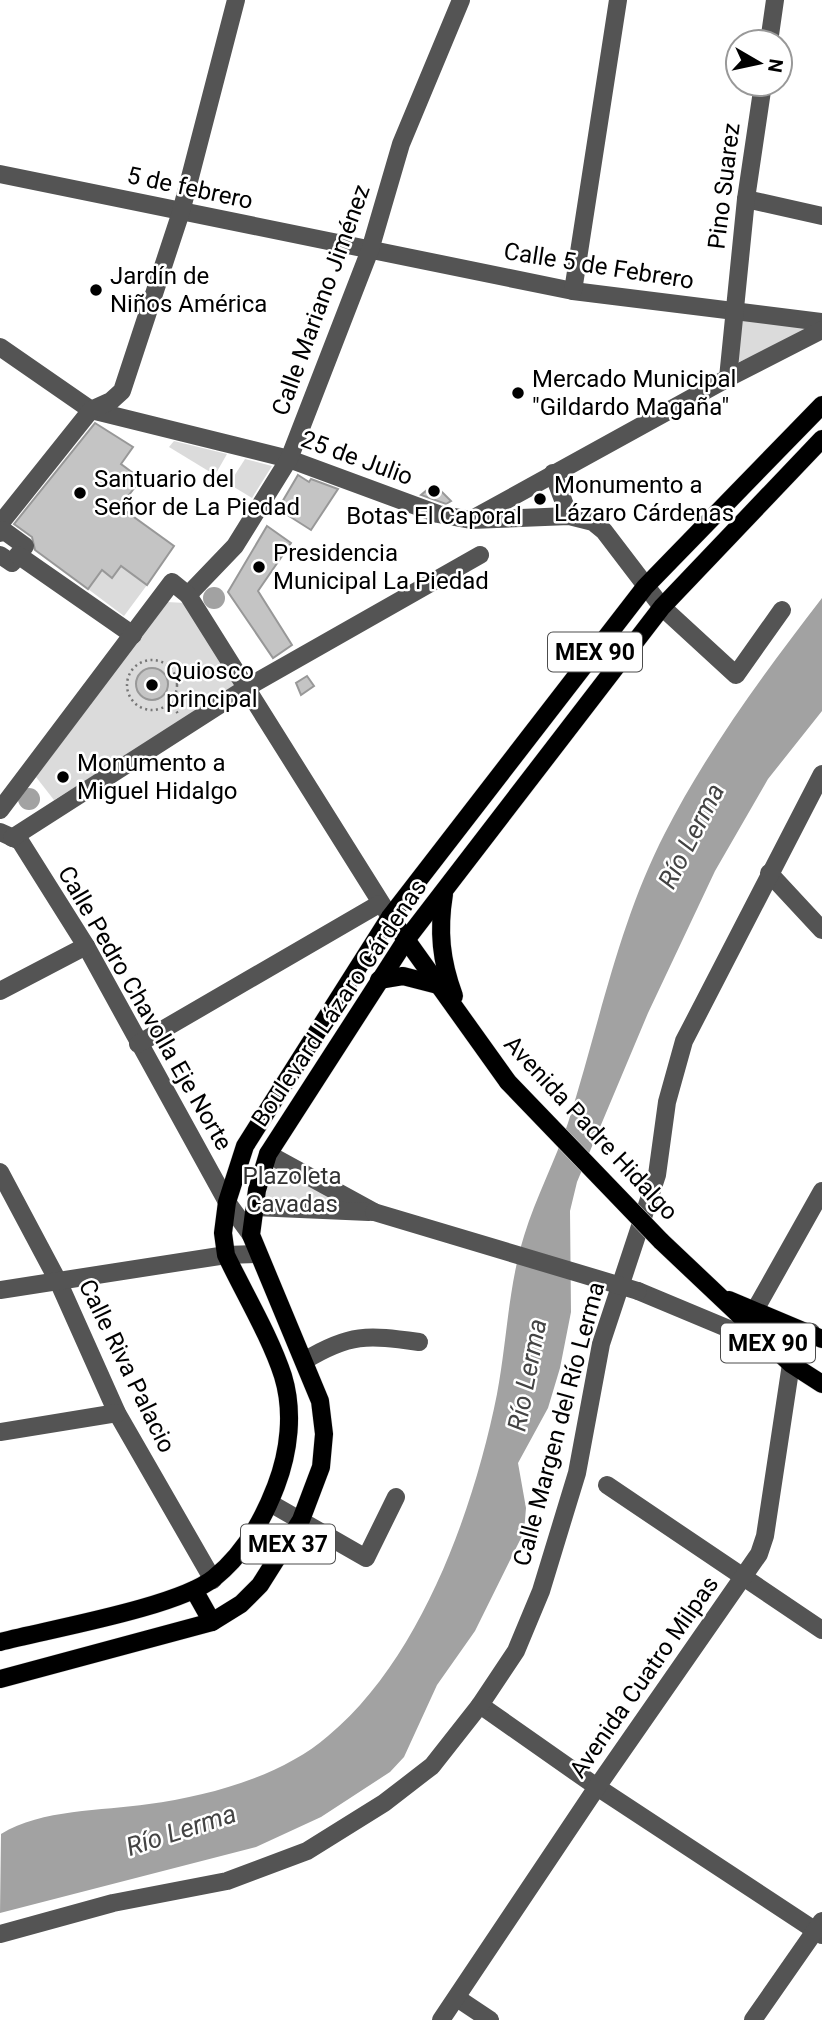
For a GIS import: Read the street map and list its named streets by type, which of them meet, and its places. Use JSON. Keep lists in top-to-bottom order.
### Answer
{
  "streets": {
    "main road": [
      "MEX 90",
      "Boulevard Lázaro Cárdenas",
      "Avenida Padre Hidalgo",
      "MEX 37"
    ],
    "street": [
      "Pino Suarez",
      "5 de febrero",
      "Calle 5 de Febrero",
      "Calle Mariano Jiménez",
      "25 de Julio",
      "Calle Pedro Chavolla Eje Norte",
      "Calle Riva Palacio",
      "Calle Margen del Río Lerma",
      "Avenida Cuatro Milpas"
    ]
  },
  "crossings": [
    ["Pino Suarez", "Calle 5 de Febrero"],
    ["5 de febrero", "Calle 5 de Febrero"],
    ["5 de febrero", "Calle Mariano Jiménez"],
    ["Calle 5 de Febrero", "Calle Mariano Jiménez"],
    ["Calle Mariano Jiménez", "25 de Julio"],
    ["MEX 90", "Boulevard Lázaro Cárdenas"],
    ["MEX 90", "Avenida Padre Hidalgo"],
    ["Boulevard Lázaro Cárdenas", "Calle Pedro Chavolla Eje Norte"],
    ["Boulevard Lázaro Cárdenas", "Avenida Padre Hidalgo"],
    ["Boulevard Lázaro Cárdenas", "Calle Riva Palacio"],
    ["Avenida Padre Hidalgo", "Avenida Cuatro Milpas"]
  ],
  "water": ["Río Lerma"],
  "parks": ["Plazoleta Cavadas"],
  "places": [
    "Jardín de Niños América",
    "Mercado Municipal \"Gildardo Magaña\"",
    "Botas El Caporal",
    "Santuario del Señor de La Piedad",
    "Monumento a Lázaro Cárdenas",
    "Presidencia Municipal La Piedad",
    "Quiosco principal",
    "Monumento a Miguel Hidalgo"
  ],
  "north": "right"
}
